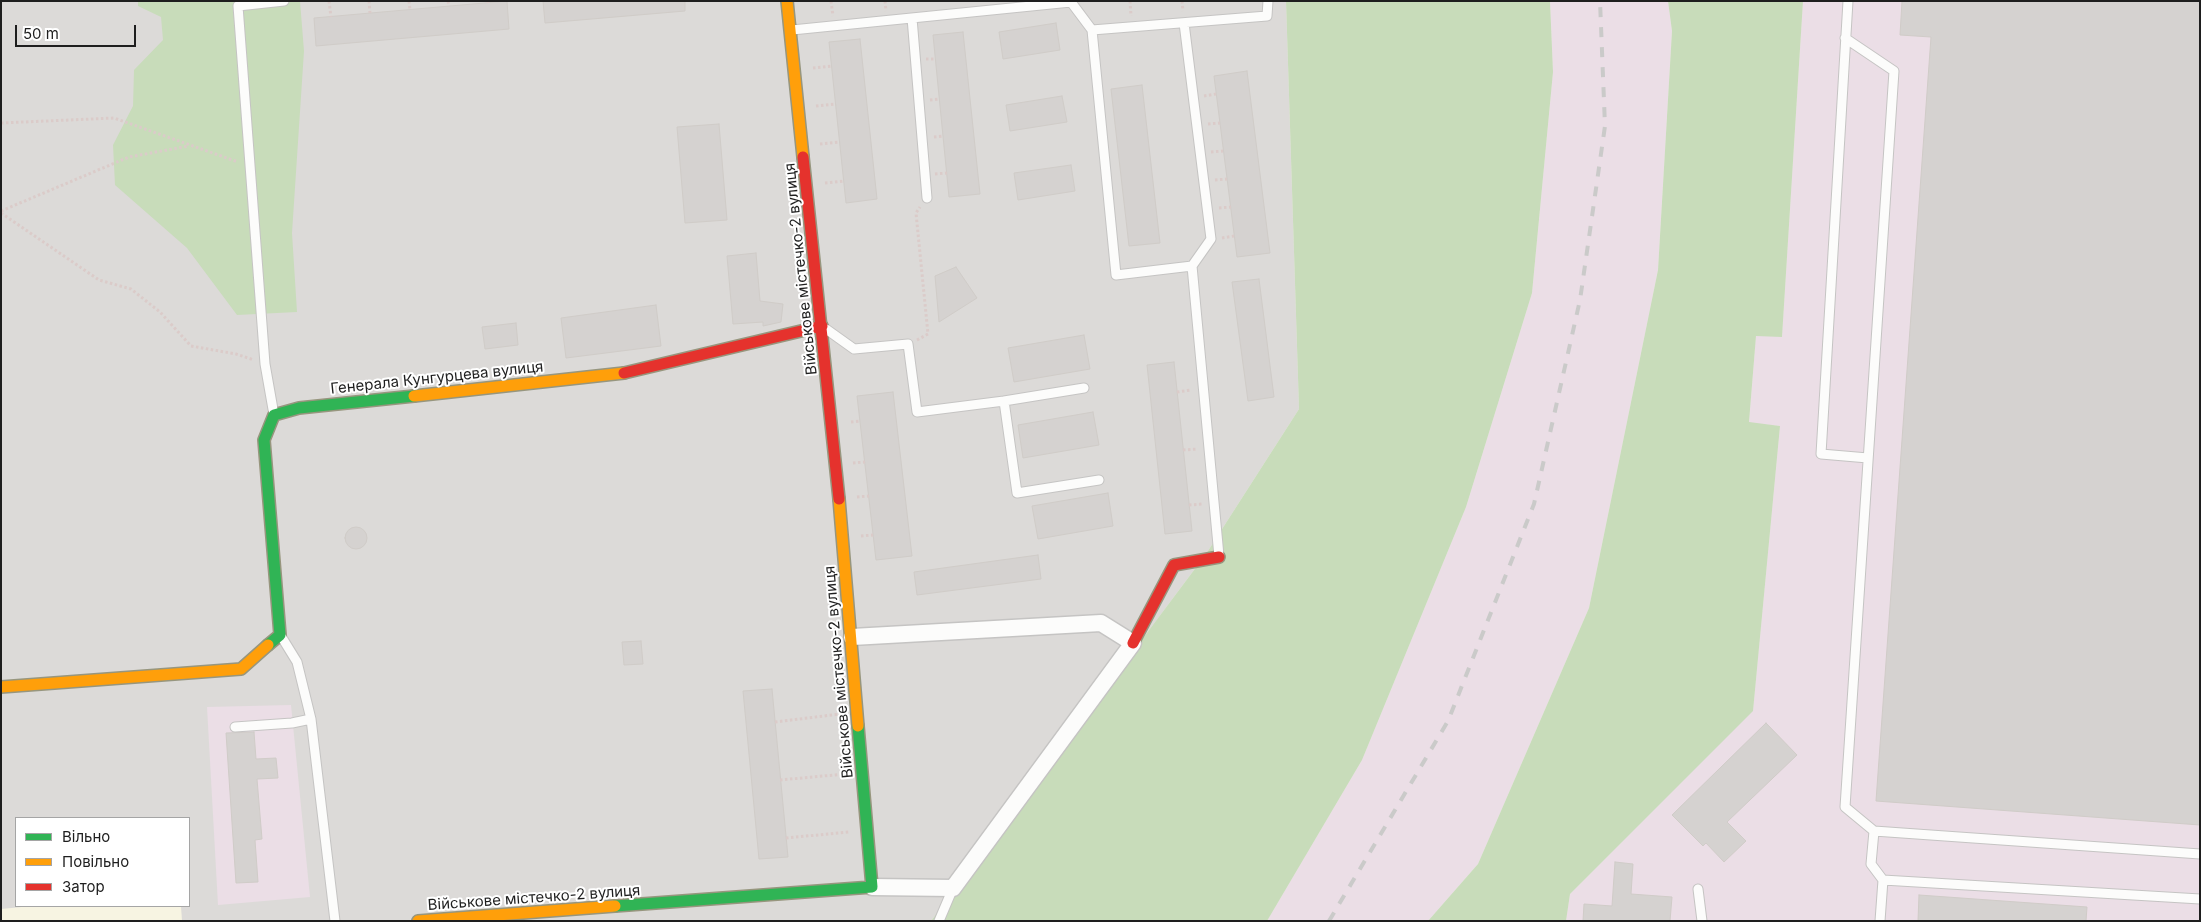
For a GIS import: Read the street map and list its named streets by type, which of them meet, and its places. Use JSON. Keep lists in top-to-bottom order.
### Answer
{
  "streets": {
    "street": ["Військове містечко-2 вулиця", "Генерала Кунгурцева вулиця"]
  },
  "crossings": [
    ["Військове містечко-2 вулиця", "Генерала Кунгурцева вулиця"]
  ],
  "legend": ["Вільно", "Повільно", "Затор"],
  "scale_bar": "50 m"
}
